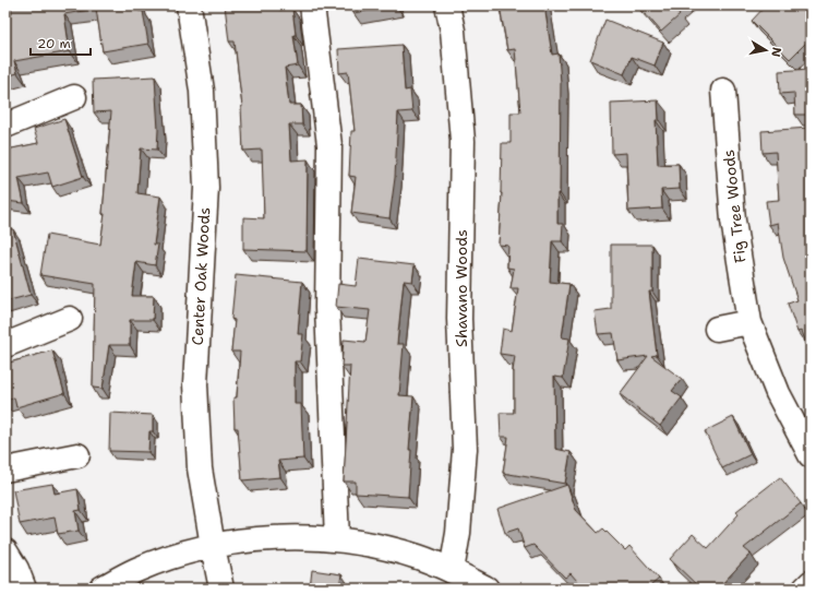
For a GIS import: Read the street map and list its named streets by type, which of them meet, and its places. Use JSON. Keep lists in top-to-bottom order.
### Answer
{
  "streets": {
    "street": ["Fig Tree Woods", "Center Oak Woods", "Shavano Woods"]
  },
  "scale_bar": "20 m",
  "north": "right"
}
